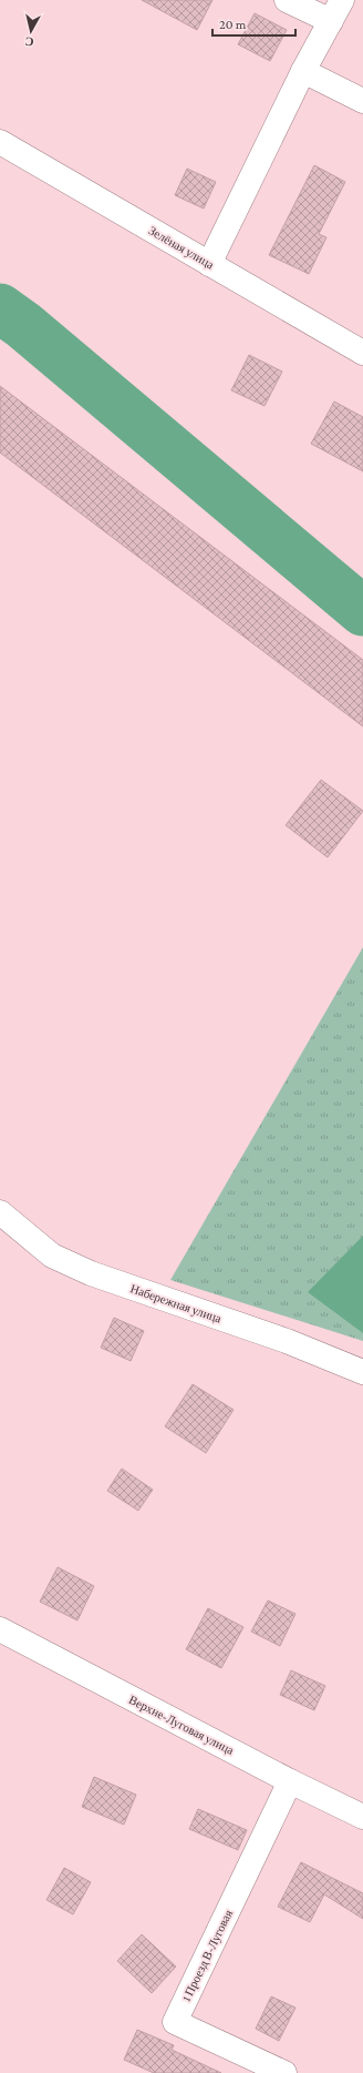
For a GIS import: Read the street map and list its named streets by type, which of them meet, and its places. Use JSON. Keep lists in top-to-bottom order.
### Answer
{
  "streets": {
    "street": [
      "Зелёная улица",
      "Набережная улица",
      "Верхне-Луговая улица",
      "1 Проезд В-Луговая"
    ]
  },
  "crossings": [
    ["Верхне-Луговая улица", "1 Проезд В-Луговая"]
  ],
  "scale_bar": "20 m",
  "north": "bottom"
}
